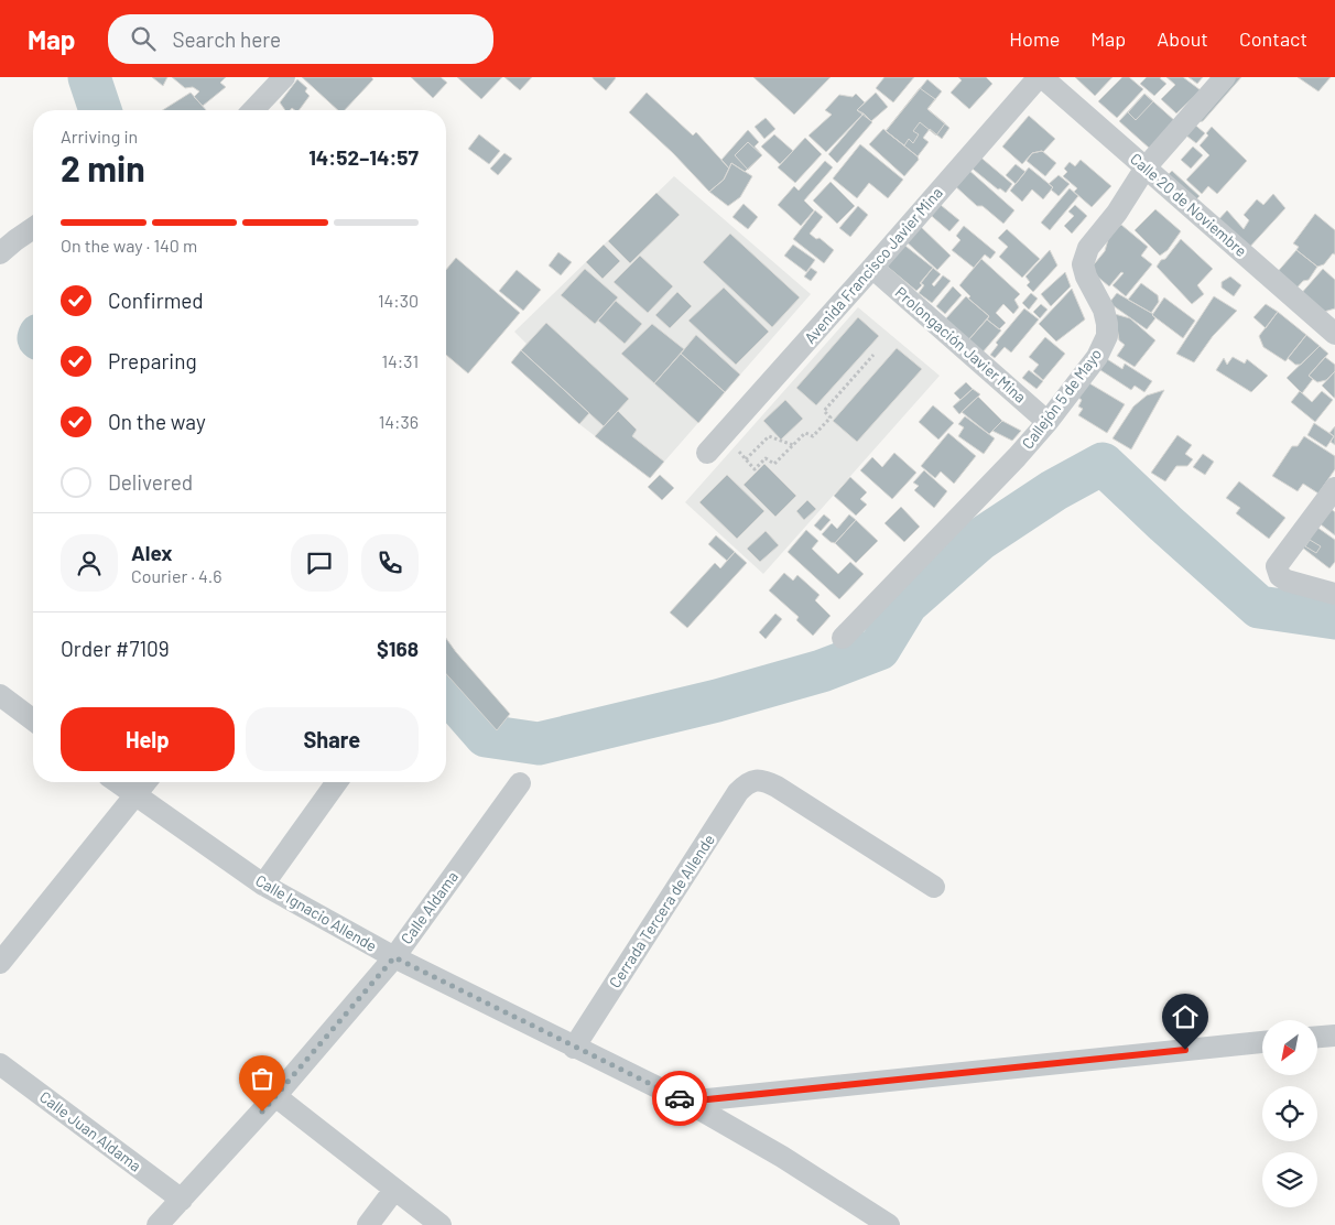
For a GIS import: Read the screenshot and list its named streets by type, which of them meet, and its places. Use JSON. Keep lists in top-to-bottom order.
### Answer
{
  "streets": {
    "street": [
      "Calle 20 de Noviembre",
      "Avenida Francisco Javier Mina",
      "Prolongación Javier Mina",
      "Callejón 5 de Mayo",
      "Calle Aldama",
      "Cerrada Tercera de Allende",
      "Calle Ignacio Allende",
      "Calle Juan Aldama"
    ]
  },
  "crossings": [
    ["Calle 20 de Noviembre", "Avenida Francisco Javier Mina"],
    ["Calle 20 de Noviembre", "Callejón 5 de Mayo"],
    ["Avenida Francisco Javier Mina", "Prolongación Javier Mina"],
    ["Prolongación Javier Mina", "Callejón 5 de Mayo"],
    ["Calle Aldama", "Calle Ignacio Allende"],
    ["Calle Aldama", "Calle Juan Aldama"],
    ["Cerrada Tercera de Allende", "Calle Ignacio Allende"]
  ],
  "north": "bottom left",
  "page": {
    "header": "Map",
    "search": "Search here",
    "nav": [
      "Home",
      "Map",
      "About",
      "Contact"
    ],
    "heading": ["2 min", "Arriving in", "14:52–14:57"],
    "panel": [
      "Alex",
      "Courier · 4.6",
      "Order #7109",
      "$168"
    ],
    "bar": "On the way · 140 m",
    "list": [
      ["Confirmed", "14:30"],
      ["Preparing", "14:31"],
      ["On the way", "14:36"],
      "Delivered"
    ],
    "buttons": ["Help", "Share"]
  }
}
